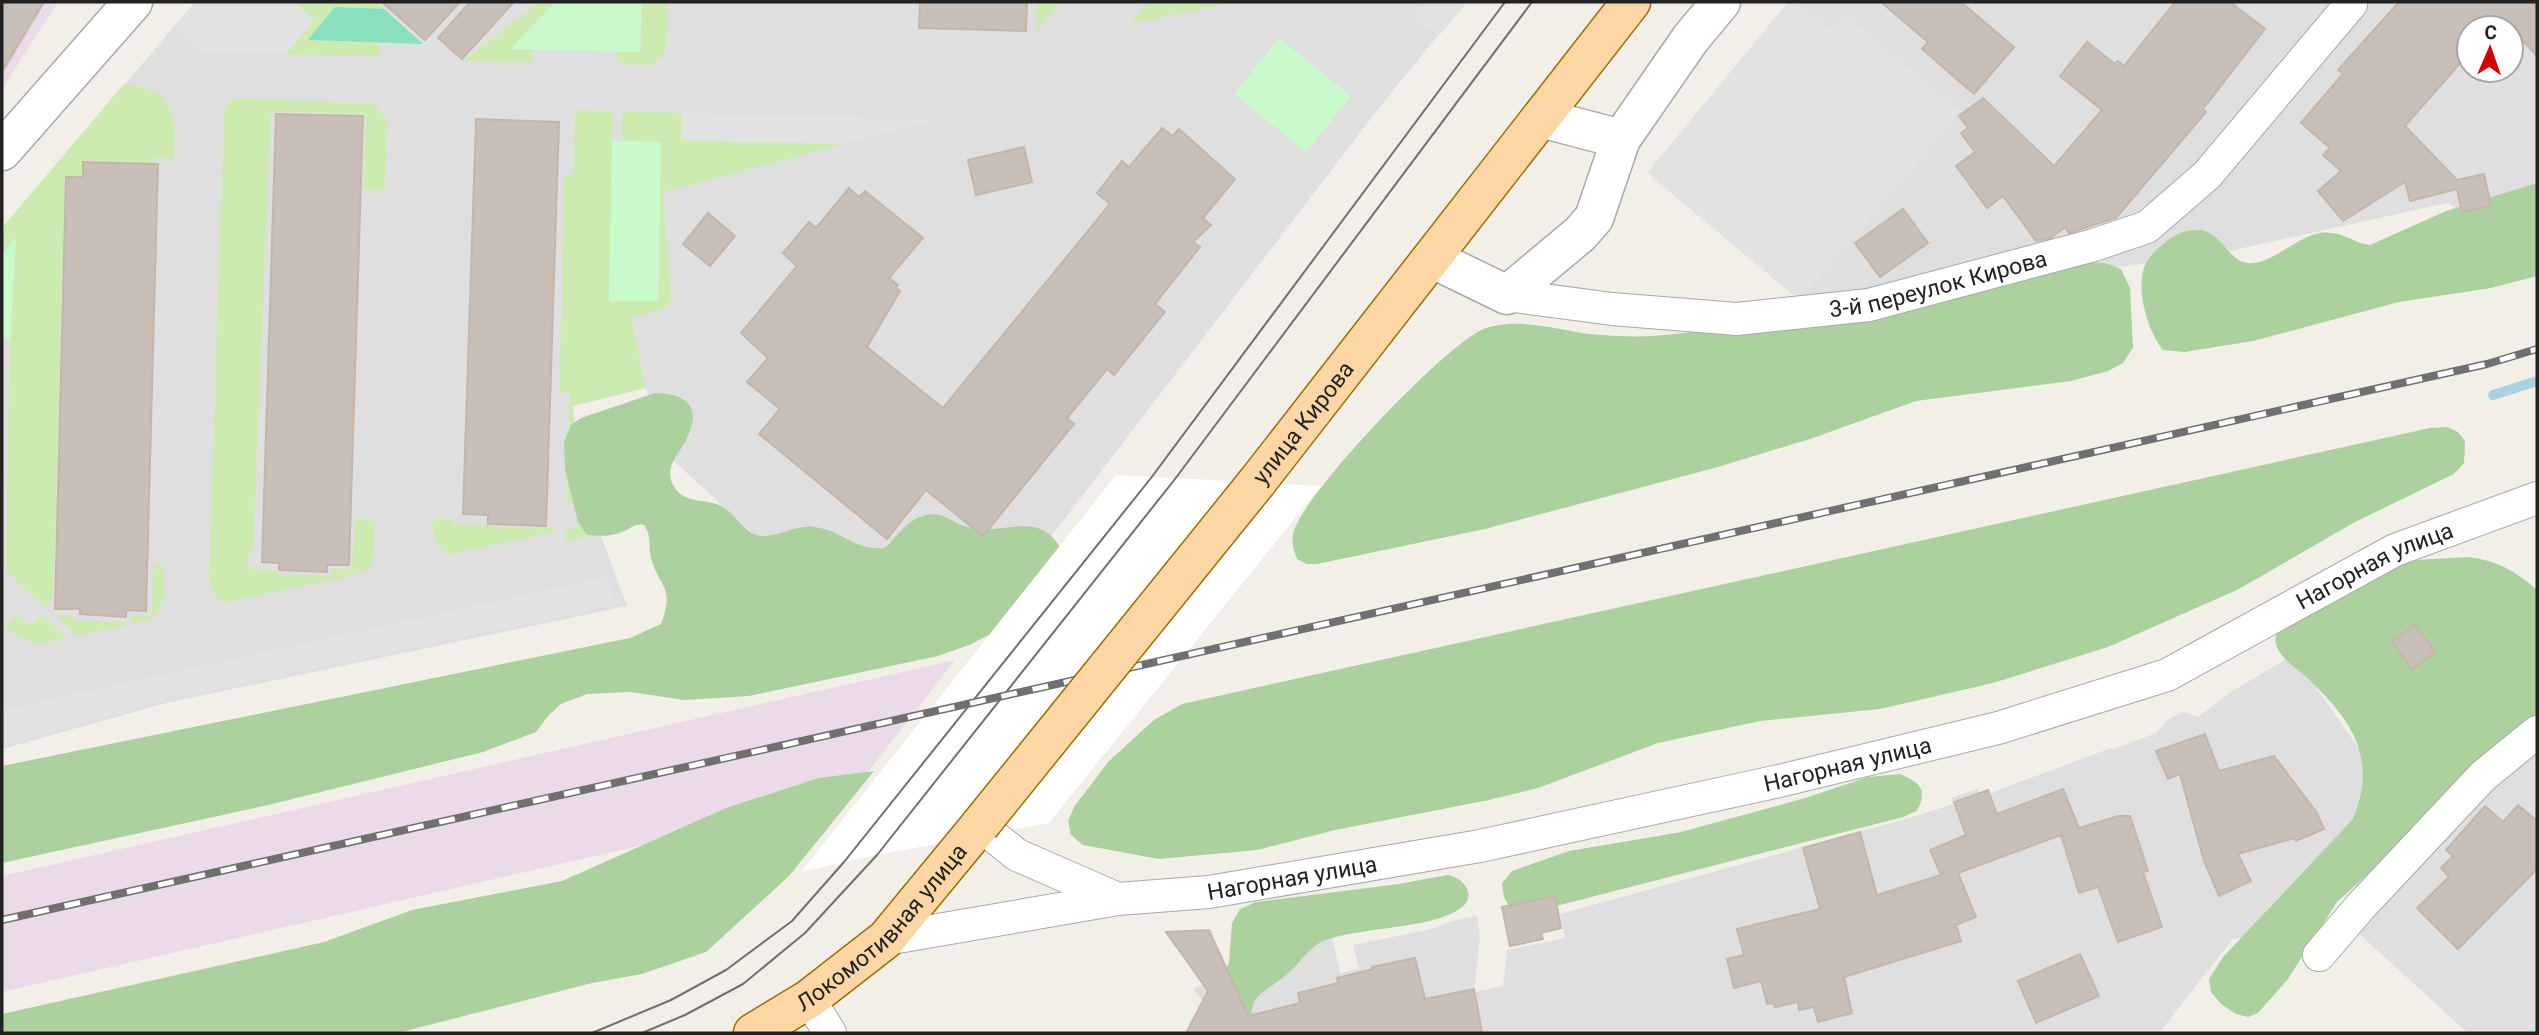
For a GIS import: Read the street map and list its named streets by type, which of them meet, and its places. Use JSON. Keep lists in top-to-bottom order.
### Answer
{
  "streets": {
    "main road": ["улица Кирова", "Локомотивная улица"],
    "street": ["3-й переулок Кирова", "Нагорная улица"]
  },
  "crossings": [
    ["3-й переулок Кирова", "улица Кирова"],
    ["улица Кирова", "Нагорная улица"],
    ["улица Кирова", "Локомотивная улица"],
    ["Нагорная улица", "Локомотивная улица"]
  ],
  "north": "top"
}
